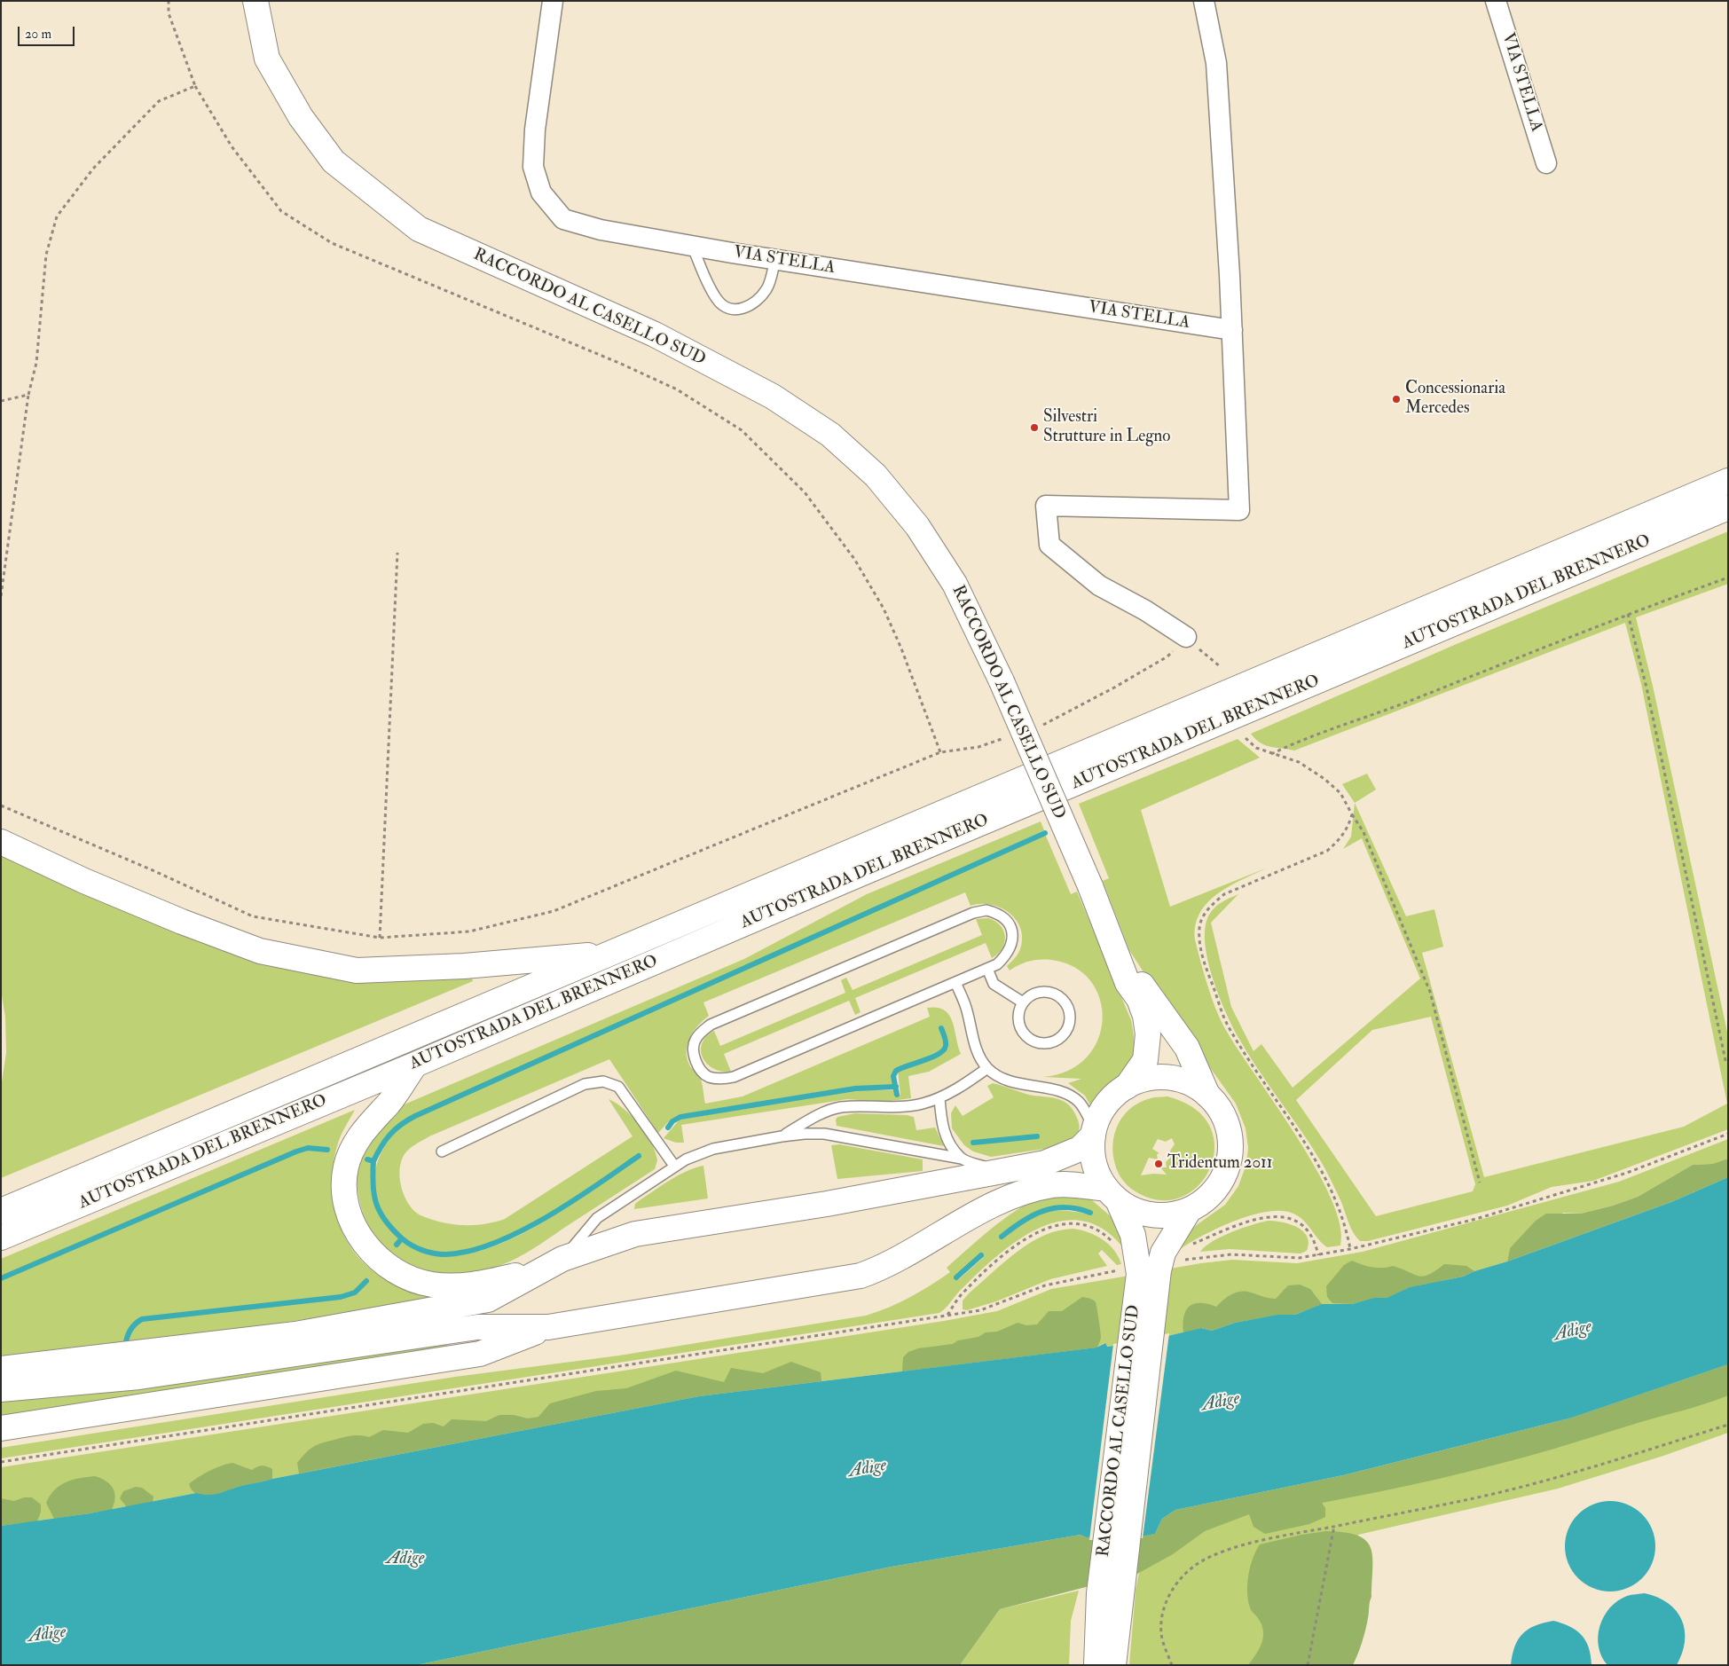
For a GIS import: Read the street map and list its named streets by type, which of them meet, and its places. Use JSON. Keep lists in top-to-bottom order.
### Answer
{
  "streets": {
    "main road": ["RACCORDO AL CASELLO SUD", "AUTOSTRADA DEL BRENNERO"],
    "street": ["VIA STELLA"]
  },
  "water": ["Adige"],
  "places": ["Concessionaria Mercedes", "Silvestri Strutture in Legno", "Tridentum 2011"],
  "scale_bar": "20 m"
}
